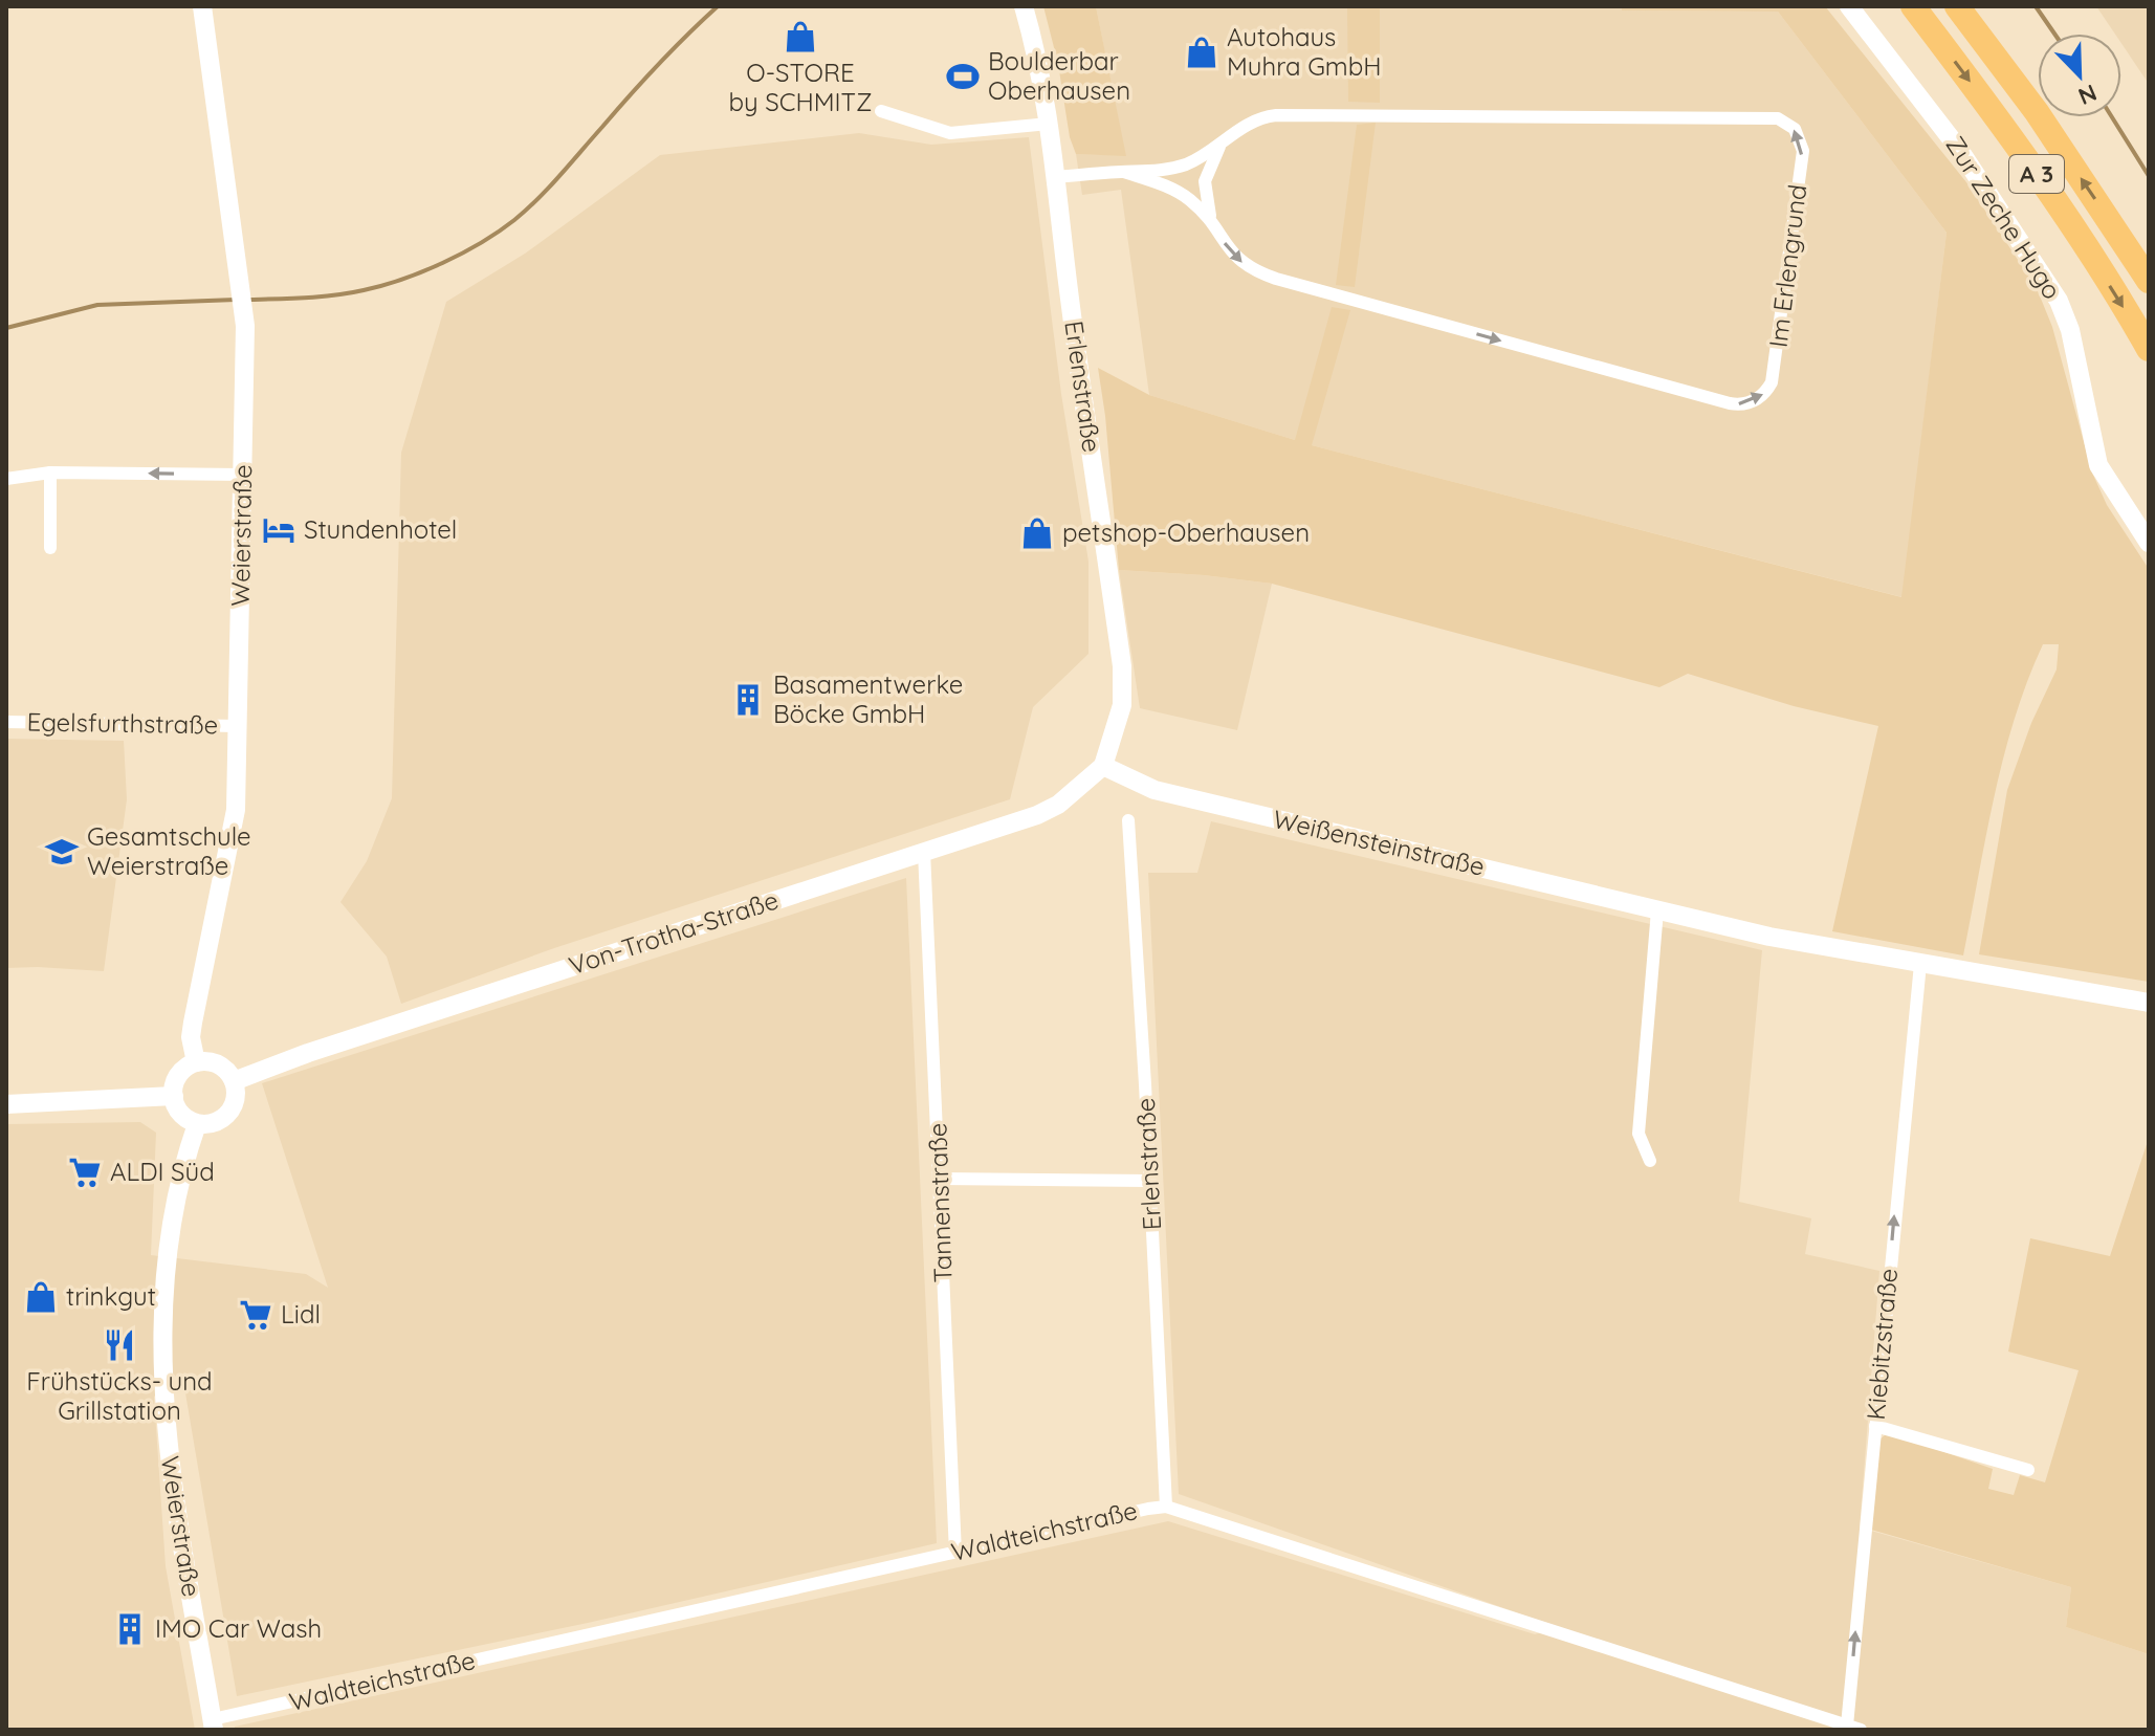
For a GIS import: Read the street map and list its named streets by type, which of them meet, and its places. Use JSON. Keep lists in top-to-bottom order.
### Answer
{
  "streets": {
    "highway": ["A 3"],
    "street": [
      "Zur Zeche Hugo",
      "Im Erlengrund",
      "Erlenstraße",
      "Weierstraße",
      "Egelsfurthstraße",
      "Weißensteinstraße",
      "Von-Trotha-Straße",
      "Tannenstraße",
      "Kiebitzstraße",
      "Waldteichstraße"
    ]
  },
  "crossings": [
    ["Im Erlengrund", "Erlenstraße"],
    ["Erlenstraße", "Weißensteinstraße"],
    ["Erlenstraße", "Von-Trotha-Straße"],
    ["Erlenstraße", "Waldteichstraße"],
    ["Weierstraße", "Egelsfurthstraße"],
    ["Weierstraße", "Von-Trotha-Straße"],
    ["Weierstraße", "Waldteichstraße"],
    ["Weißensteinstraße", "Von-Trotha-Straße"],
    ["Weißensteinstraße", "Kiebitzstraße"],
    ["Von-Trotha-Straße", "Tannenstraße"],
    ["Tannenstraße", "Waldteichstraße"],
    ["Kiebitzstraße", "Waldteichstraße"]
  ],
  "one_way": ["Kiebitzstraße"],
  "places": {
    "shop": [
      "O-STORE by SCHMITZ",
      "Autohaus Muhra GmbH",
      "petshop-Oberhausen",
      "trinkgut"
    ],
    "sports": ["Boulderbar Oberhausen"],
    "hotel": ["Stundenhotel"],
    "building": ["Basamentwerke Böcke GmbH", "IMO Car Wash"],
    "school or university": ["Gesamtschule Weierstraße"],
    "supermarket": ["ALDI Süd", "Lidl"],
    "restaurant": ["Frühstücks- und Grillstation"]
  },
  "north": "bottom right"
}
